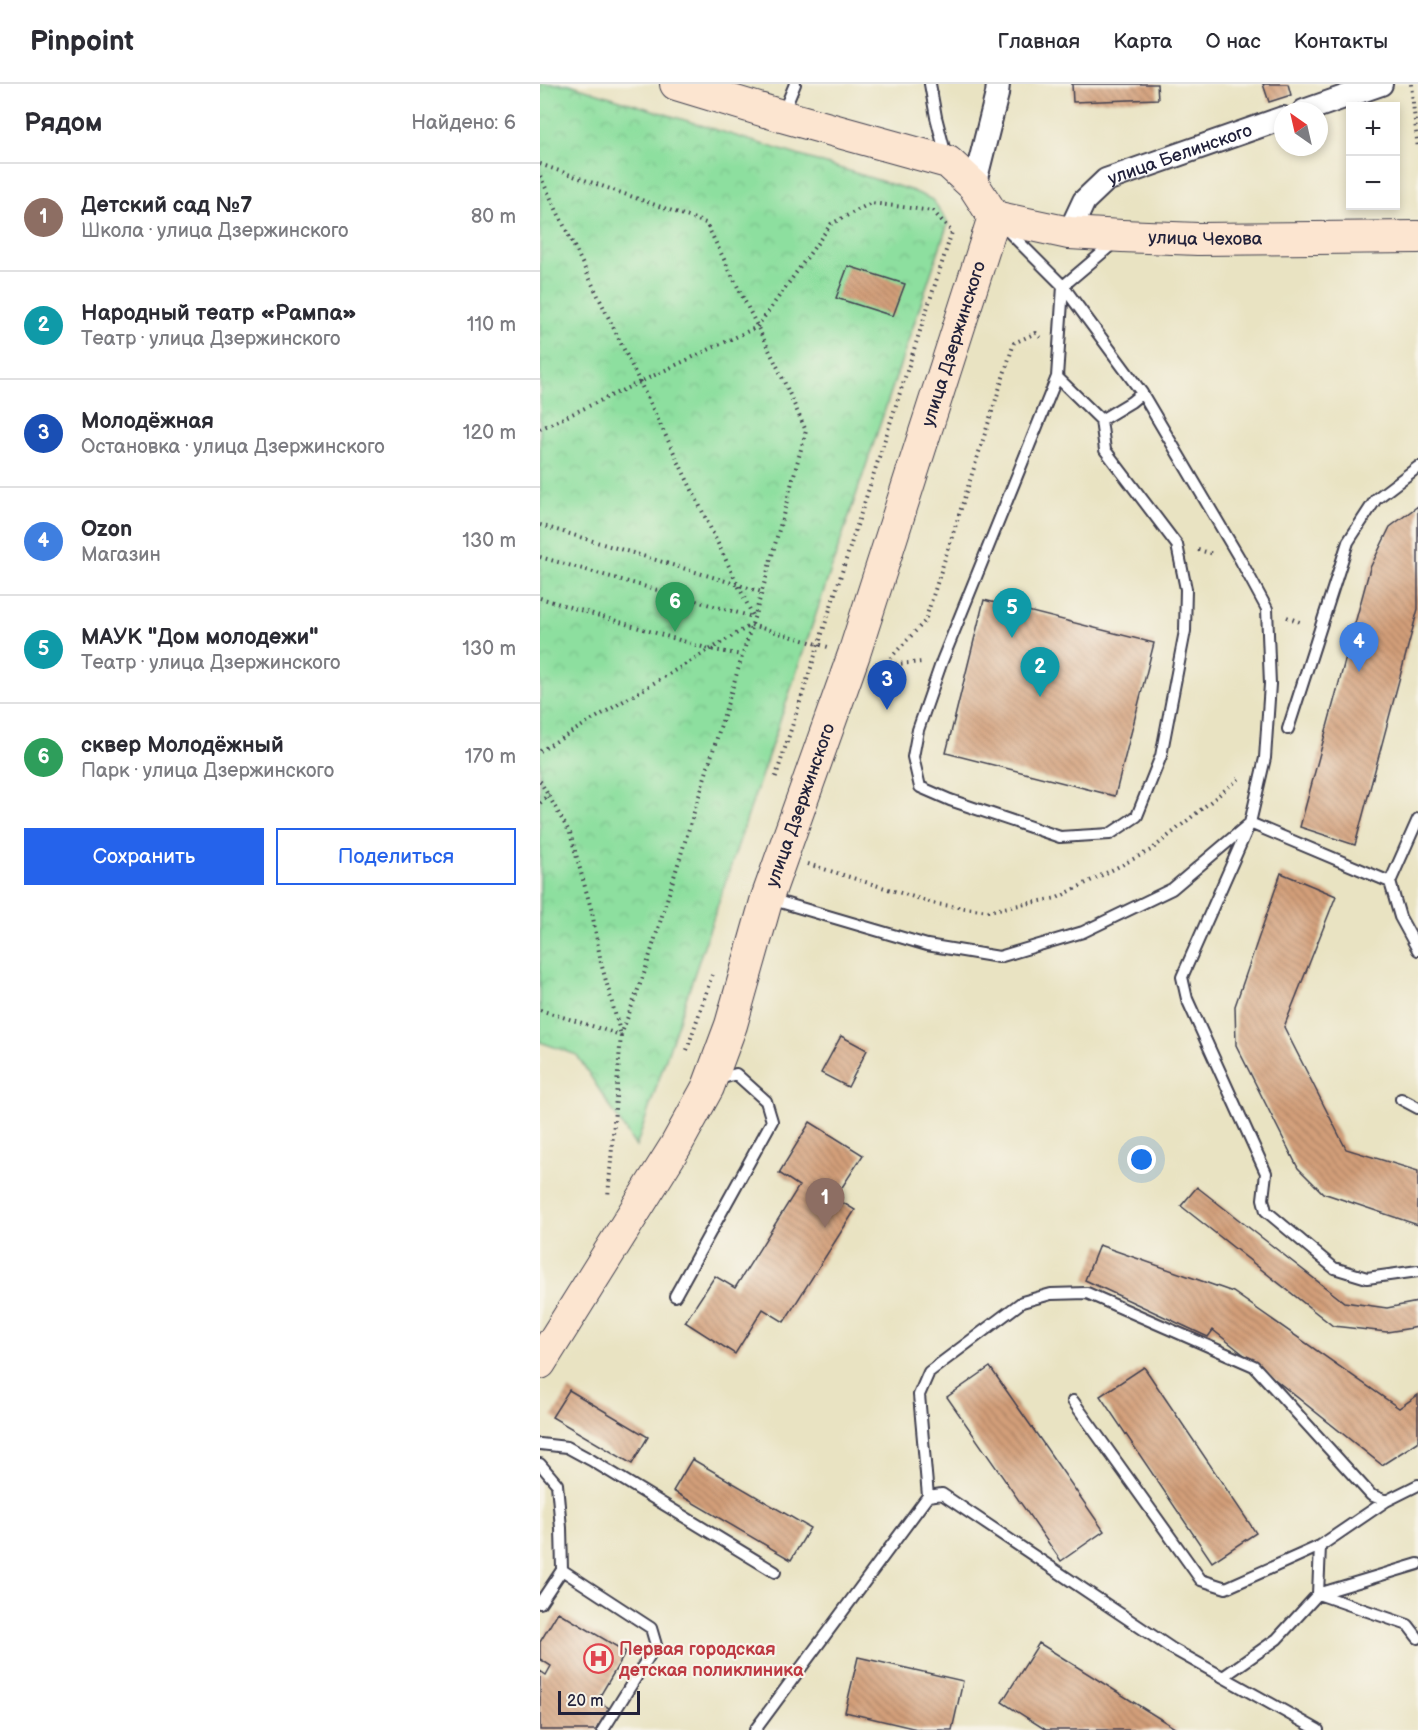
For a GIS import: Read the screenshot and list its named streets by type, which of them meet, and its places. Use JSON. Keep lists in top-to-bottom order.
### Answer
{
  "streets": {
    "street": ["улица Белинского", "улица Чехова", "улица Дзержинского"]
  },
  "crossings": [
    ["улица Белинского", "улица Чехова"],
    ["улица Чехова", "улица Дзержинского"]
  ],
  "places": {
    "hospital": ["Первая городская детская поликлиника"]
  },
  "scale_bar": "20 m",
  "north": "top left",
  "page": {
    "header": "Pinpoint",
    "nav": [
      "Главная",
      "Карта",
      "О нас",
      "Контакты"
    ],
    "heading": ["Рядом", "Найдено: 6"],
    "map_buttons": ["+", "−"],
    "list": [
      {
        "mark": "1",
        "name": "Детский сад №7",
        "note": "Школа · улица Дзержинского",
        "value": "80 m"
      },
      {
        "mark": "2",
        "name": "Народный театр «Рампа»",
        "note": "Театр · улица Дзержинского",
        "value": "110 m"
      },
      {
        "mark": "3",
        "name": "Молодёжная",
        "note": "Остановка · улица Дзержинского",
        "value": "120 m"
      },
      {
        "mark": "4",
        "name": "Ozon",
        "note": "Магазин",
        "value": "130 m"
      },
      {
        "mark": "5",
        "name": "МАУК \"Дом молодежи\"",
        "note": "Театр · улица Дзержинского",
        "value": "130 m"
      },
      {
        "mark": "6",
        "name": "сквер Молодёжный",
        "note": "Парк · улица Дзержинского",
        "value": "170 m"
      }
    ],
    "pins": [
      "6",
      "5",
      "4",
      "2",
      "3",
      "1"
    ],
    "buttons": ["Сохранить", "Поделиться"],
    "scale": "20 m"
  }
}
